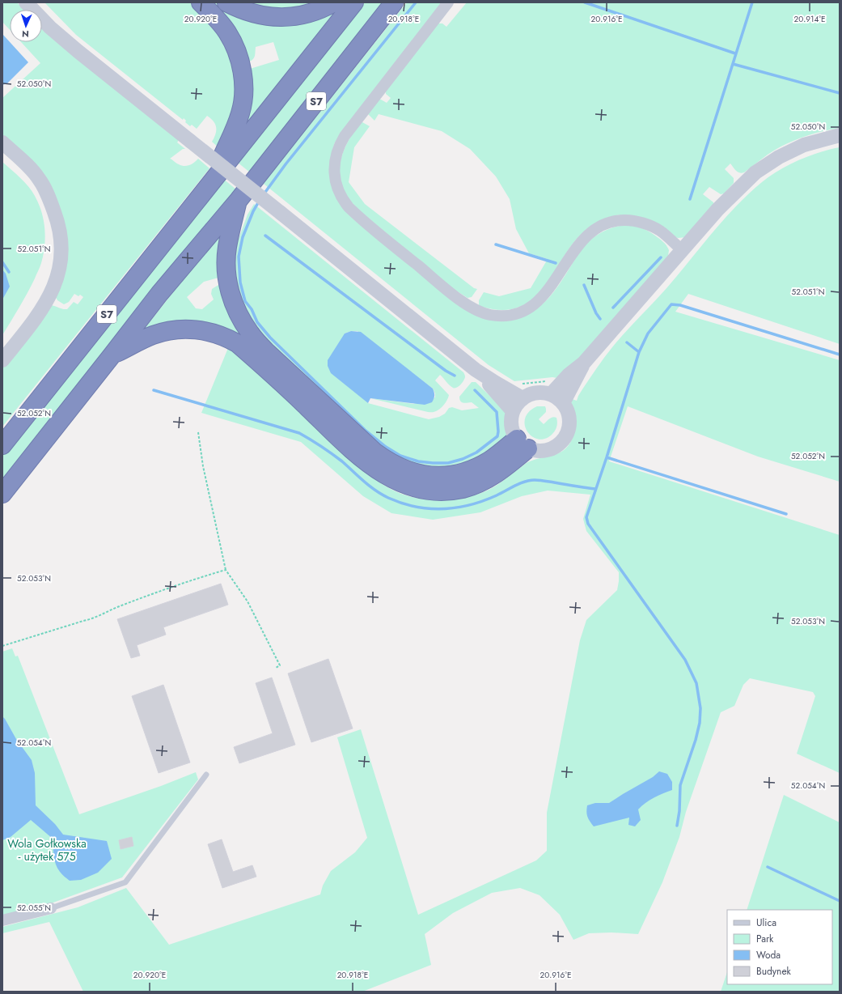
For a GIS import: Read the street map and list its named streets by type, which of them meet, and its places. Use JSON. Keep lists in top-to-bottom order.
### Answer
{
  "streets": {
    "highway": ["S7"]
  },
  "parks": ["Wola Gołkowska - użytek 575"],
  "legend": [
    "Ulica",
    "Park",
    "Woda",
    "Budynek"
  ],
  "north": "bottom",
  "coordinates": [
    "20.920°E",
    "20.918°E",
    "20.916°E",
    "20.914°E",
    "52.050°N",
    "52.051°N",
    "52.052°N",
    "52.053°N",
    "52.054°N",
    "52.055°N"
  ]
}
